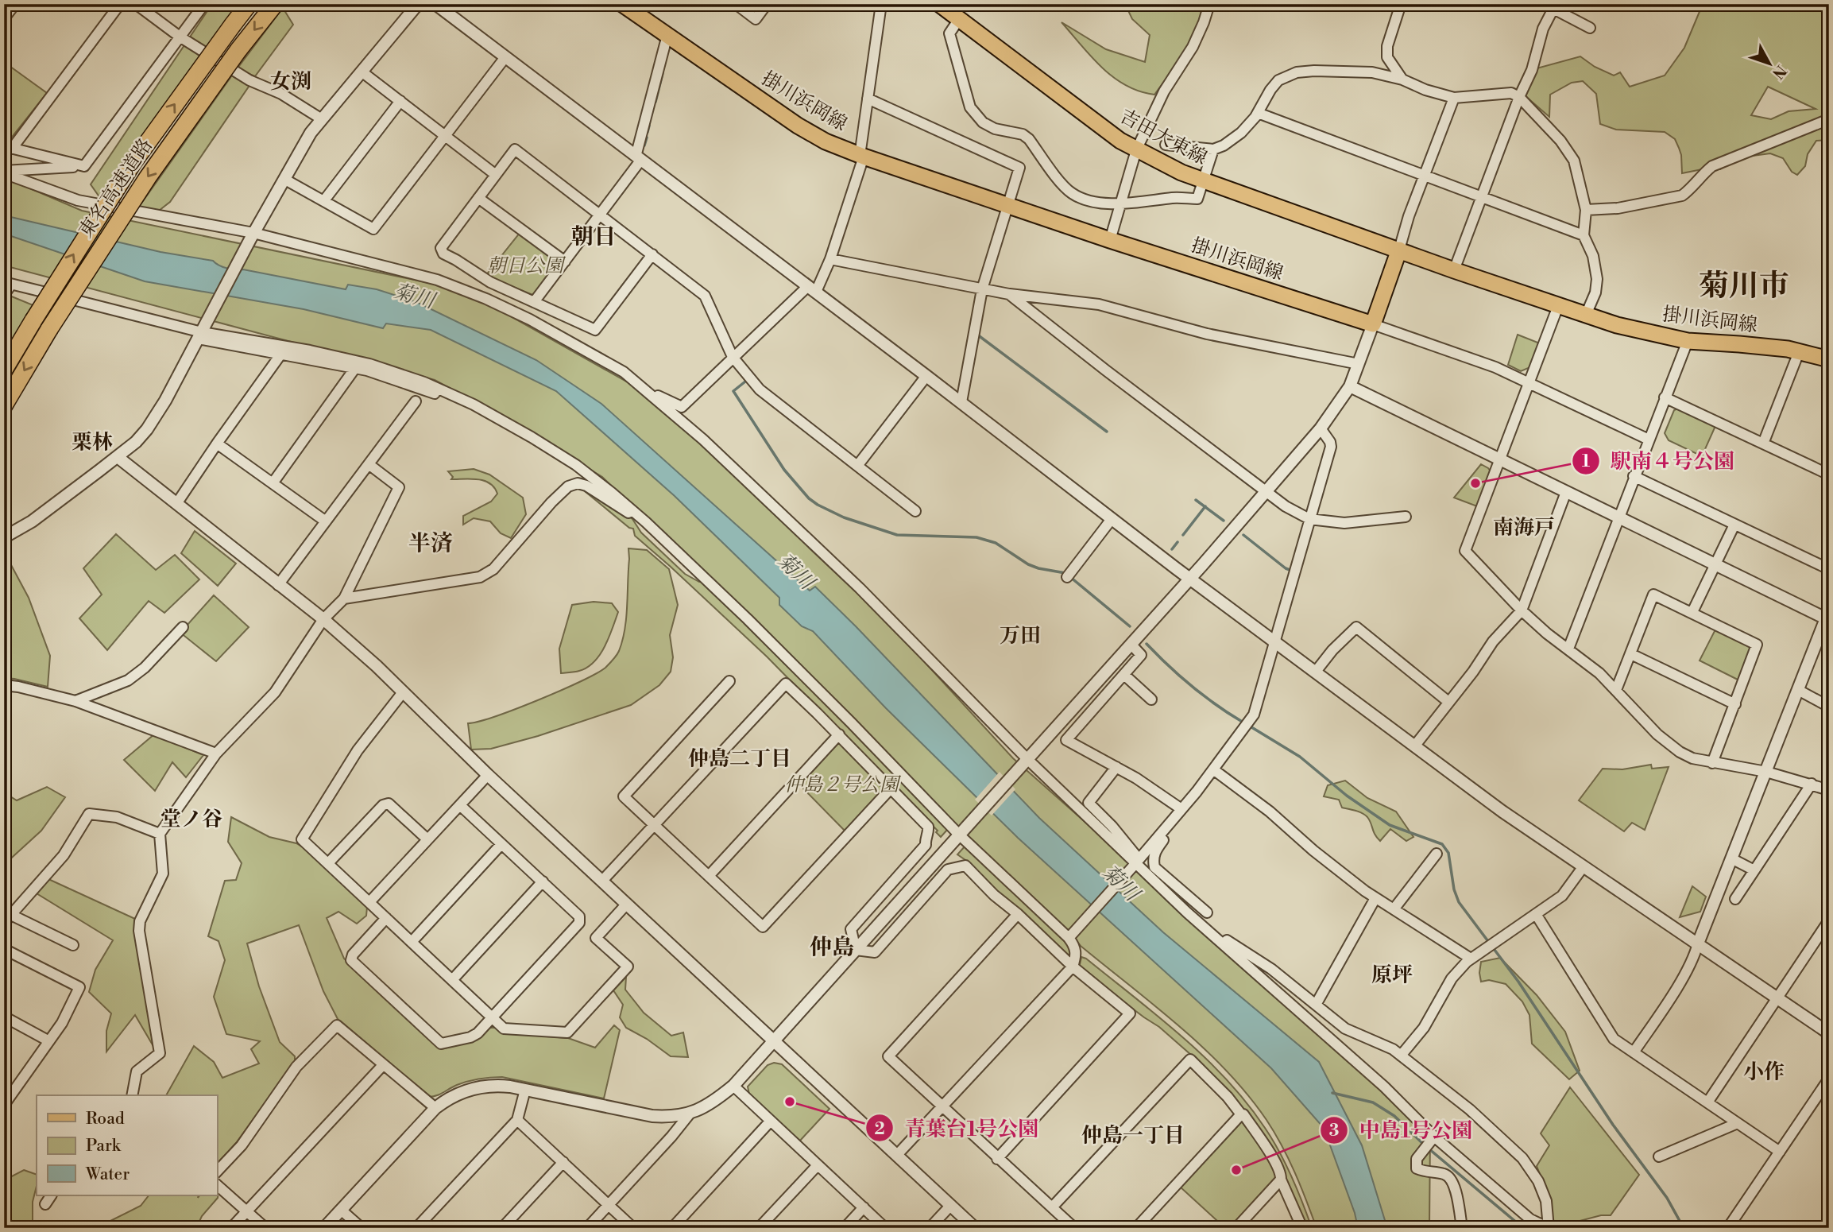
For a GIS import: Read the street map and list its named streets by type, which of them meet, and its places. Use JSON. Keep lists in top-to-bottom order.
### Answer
{
  "streets": {
    "highway": ["東名高速道路"],
    "main road": ["掛川浜岡線", "吉田大東線"]
  },
  "crossings": [
    ["掛川浜岡線", "吉田大東線"]
  ],
  "districts": [
    "女渕",
    "朝日",
    "菊川市",
    "栗林",
    "南海戸",
    "半済",
    "万田",
    "仲島二丁目",
    "堂ノ谷",
    "仲島",
    "原坪",
    "小作",
    "仲島一丁目"
  ],
  "water": ["菊川"],
  "parks": ["朝日公園", "仲島２号公園"],
  "places": ["駅南４号公園", "青葉台1号公園", "中島1号公園"],
  "legend": ["Road", "Park", "Water"],
  "north": "bottom right"
}
